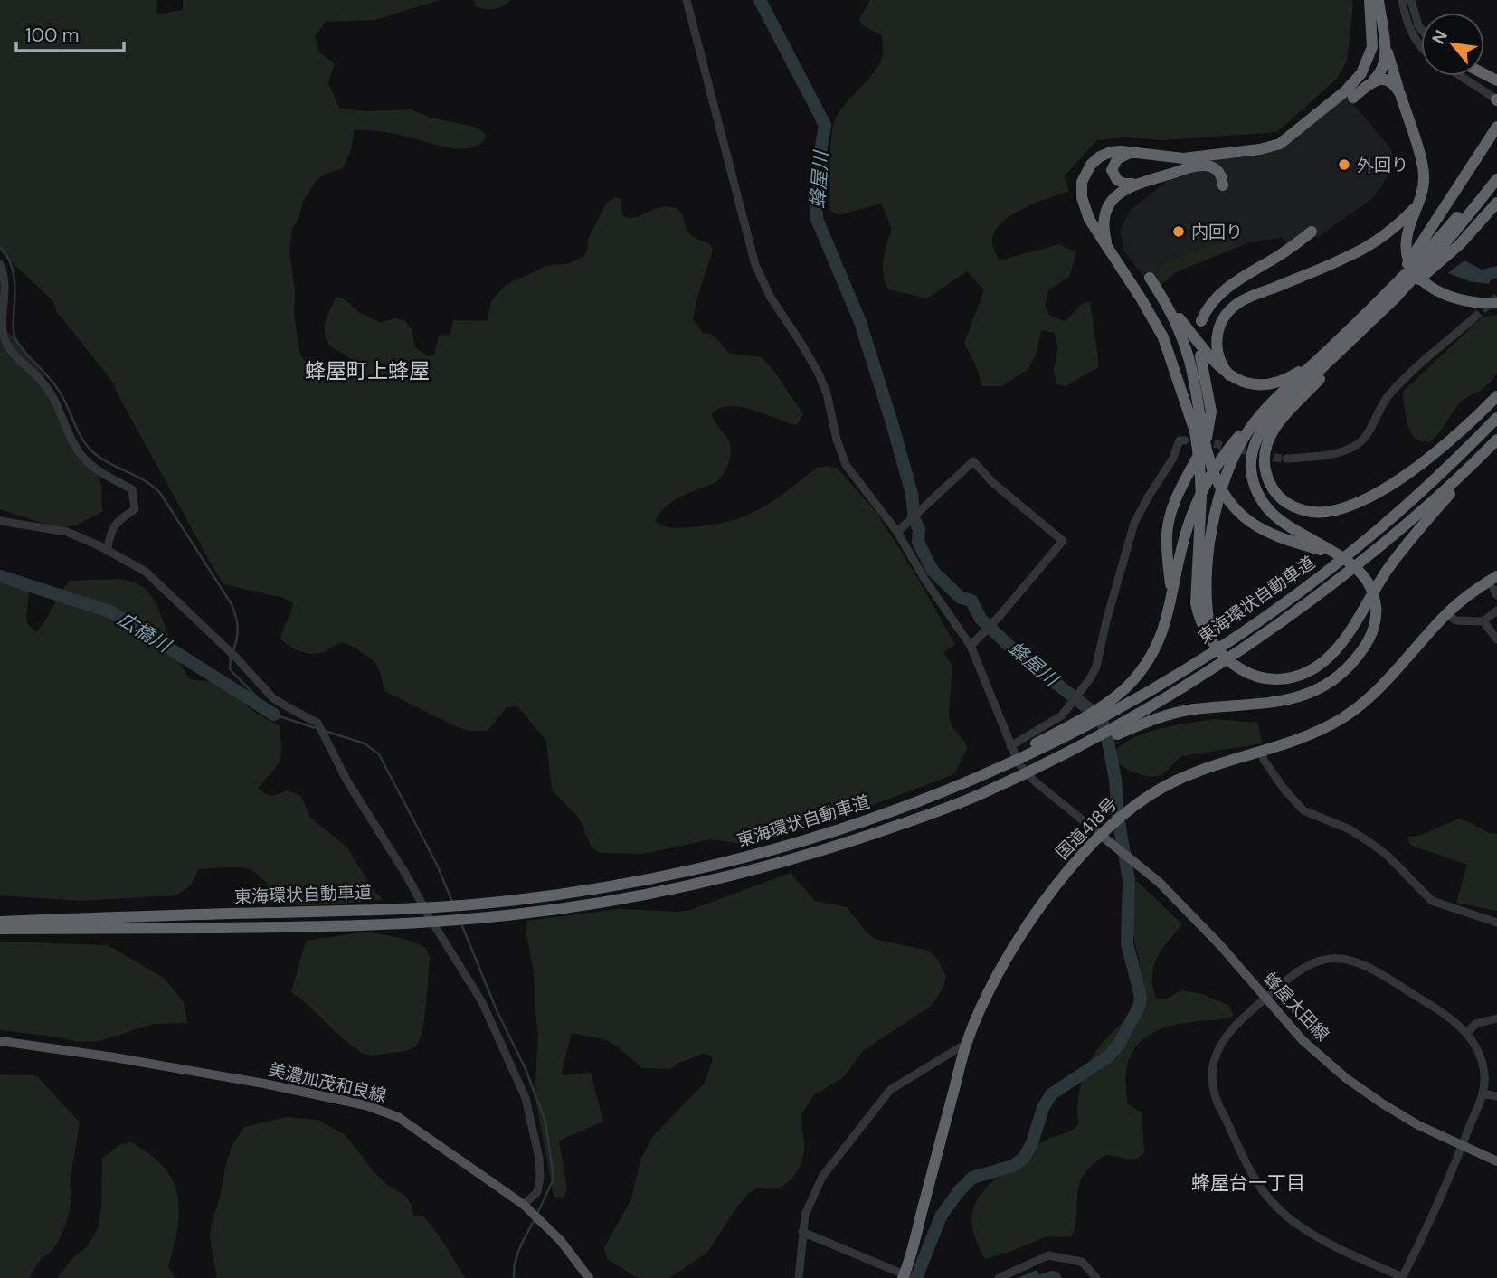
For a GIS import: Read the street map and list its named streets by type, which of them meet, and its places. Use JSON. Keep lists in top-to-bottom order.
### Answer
{
  "streets": {
    "highway": ["東海環状自動車道", "国道418号"],
    "main road": ["蜂屋太田線", "美濃加茂和良線"]
  },
  "crossings": [
    ["国道418号", "蜂屋太田線"]
  ],
  "districts": ["蜂屋町上蜂屋", "蜂屋台一丁目"],
  "water": ["蜂屋川", "広橋川"],
  "places": ["外回り", "内回り"],
  "scale_bar": "100 m",
  "north": "top left"
}
